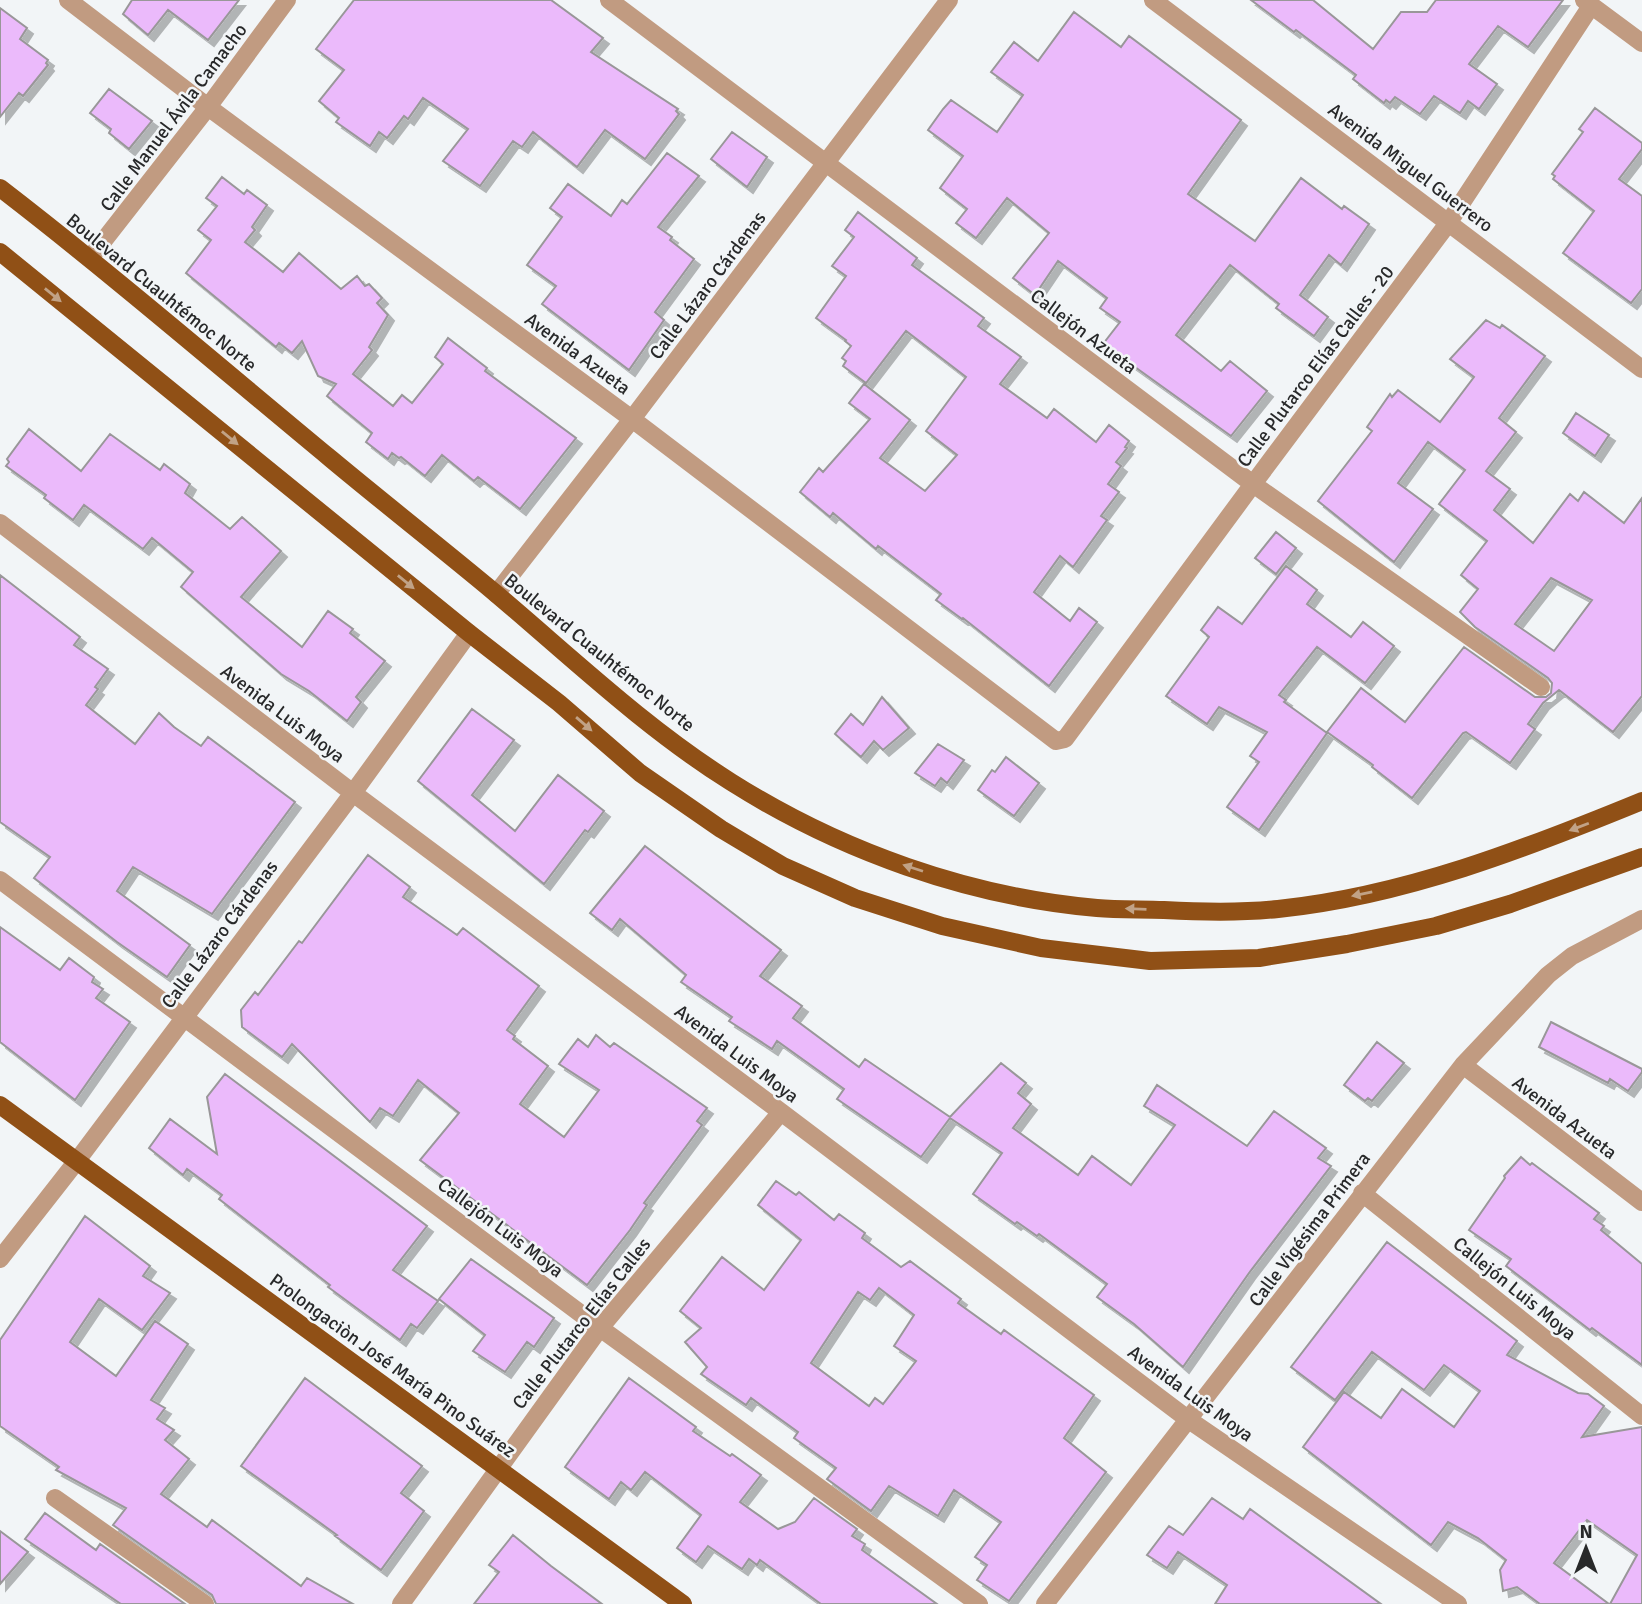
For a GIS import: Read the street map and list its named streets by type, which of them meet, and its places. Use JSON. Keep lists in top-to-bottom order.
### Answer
{
  "streets": {
    "main road": ["Boulevard Cuauhtémoc Norte", "Prolongaciòn José María Pino Suárez"],
    "street": [
      "Calle Manuel Ávila Camacho",
      "Avenida Miguel Guerrero",
      "Calle Lázaro Cárdenas",
      "Callejón Azueta",
      "Avenida Azueta",
      "Calle Plutarco Elías Calles - 20",
      "Avenida Luis Moya",
      "Callejón Luis Moya",
      "Calle Vigésima Primera",
      "Calle Plutarco Elías Calles"
    ]
  },
  "crossings": [
    ["Calle Manuel Ávila Camacho", "Boulevard Cuauhtémoc Norte"],
    ["Calle Manuel Ávila Camacho", "Avenida Azueta"],
    ["Avenida Miguel Guerrero", "Calle Plutarco Elías Calles - 20"],
    ["Calle Lázaro Cárdenas", "Boulevard Cuauhtémoc Norte"],
    ["Calle Lázaro Cárdenas", "Callejón Azueta"],
    ["Calle Lázaro Cárdenas", "Avenida Azueta"],
    ["Calle Lázaro Cárdenas", "Avenida Luis Moya"],
    ["Calle Lázaro Cárdenas", "Callejón Luis Moya"],
    ["Calle Lázaro Cárdenas", "Prolongaciòn José María Pino Suárez"],
    ["Callejón Azueta", "Calle Plutarco Elías Calles - 20"],
    ["Avenida Azueta", "Calle Plutarco Elías Calles - 20"],
    ["Avenida Azueta", "Calle Vigésima Primera"],
    ["Avenida Luis Moya", "Calle Vigésima Primera"],
    ["Avenida Luis Moya", "Calle Plutarco Elías Calles"],
    ["Callejón Luis Moya", "Calle Vigésima Primera"],
    ["Callejón Luis Moya", "Calle Plutarco Elías Calles"],
    ["Calle Plutarco Elías Calles", "Prolongaciòn José María Pino Suárez"]
  ],
  "north": "top"
}
